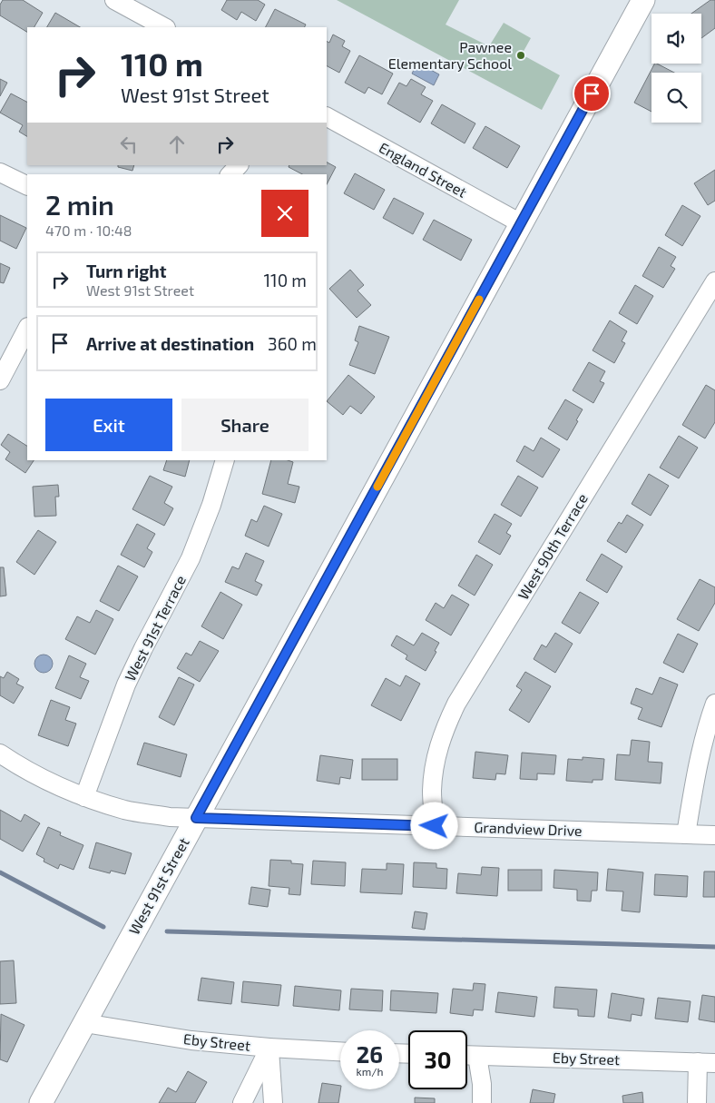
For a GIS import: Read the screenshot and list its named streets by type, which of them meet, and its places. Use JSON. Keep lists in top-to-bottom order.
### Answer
{
  "streets": {
    "street": [
      "England Street",
      "West 90th Terrace",
      "West 91st Terrace",
      "Grandview Drive",
      "West 91st Street",
      "Eby Street"
    ]
  },
  "crossings": [
    ["England Street", "West 91st Street"],
    ["West 90th Terrace", "Grandview Drive"],
    ["West 91st Terrace", "Grandview Drive"],
    ["Grandview Drive", "West 91st Street"],
    ["West 91st Street", "Eby Street"]
  ],
  "places": ["Pawnee Elementary School"],
  "page": {
    "turn": ["110 m", "West 91st Street"],
    "heading": ["2 min", "470 m · 10:48"],
    "list": [
      {
        "name": "Turn right",
        "note": "West 91st Street",
        "value": "110 m"
      },
      {
        "name": "Arrive at destination",
        "value": "360 m"
      }
    ],
    "buttons": ["Exit", "Share"],
    "speed": "26 km/h",
    "limit": "30"
  }
}
